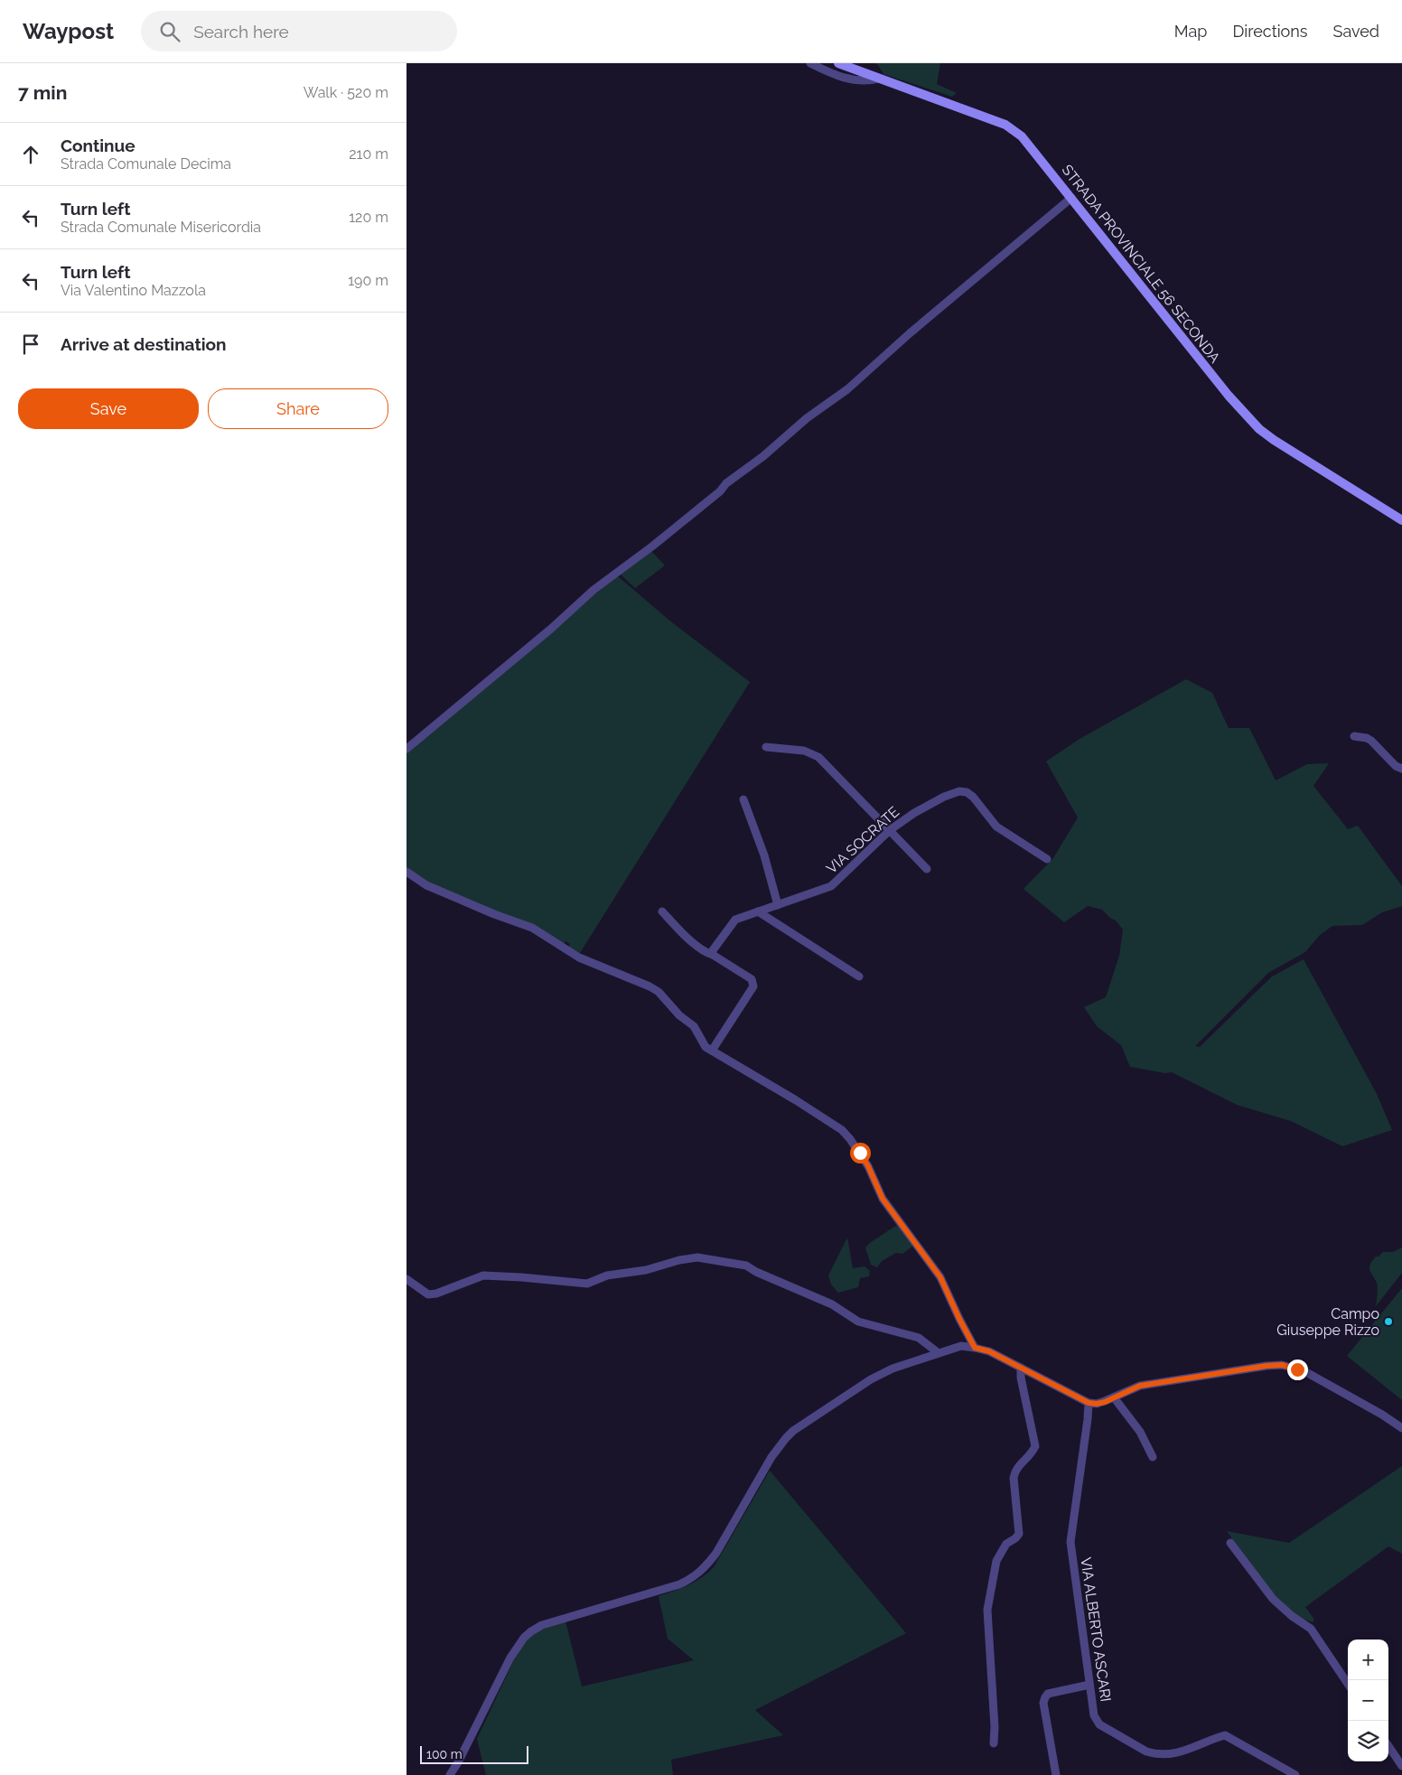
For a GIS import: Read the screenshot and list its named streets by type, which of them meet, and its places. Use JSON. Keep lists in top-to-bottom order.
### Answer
{
  "streets": {
    "street": ["STRADA PROVINCIALE 56 SECONDA", "VIA SOCRATE", "VIA ALBERTO ASCARI"]
  },
  "places": ["Campo Giuseppe Rizzo"],
  "scale_bar": "100 m",
  "page": {
    "header": "Waypost",
    "search": "Search here",
    "nav": ["Map", "Directions", "Saved"],
    "heading": ["7 min", "Walk · 520 m"],
    "list": [
      ["Continue", "Strada Comunale Decima", "210 m"],
      ["Turn left", "Strada Comunale Misericordia", "120 m"],
      ["Turn left", "Via Valentino Mazzola", "190 m"],
      "Arrive at destination"
    ],
    "buttons": ["Save", "Share"],
    "map_buttons": ["+", "−"],
    "scale": "100 m"
  }
}
